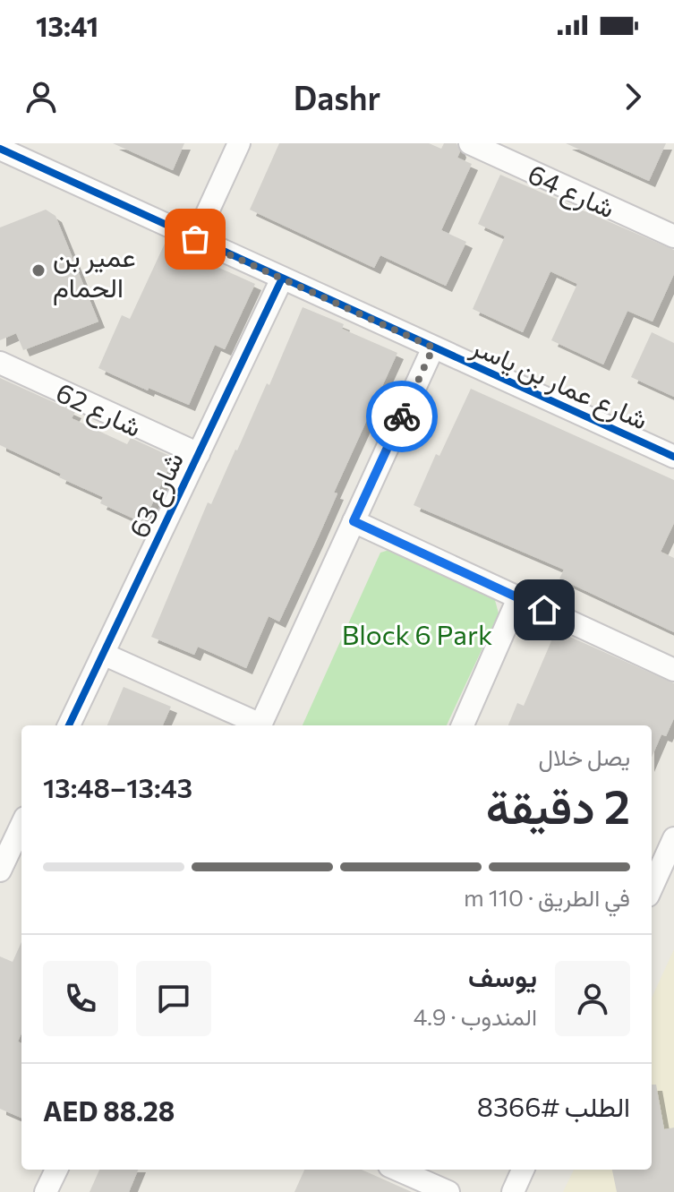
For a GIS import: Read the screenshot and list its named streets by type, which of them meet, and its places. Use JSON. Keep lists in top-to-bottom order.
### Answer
{
  "streets": {
    "street": [
      "شارع 64",
      "شارع عمار بن ياسر",
      "شارع 62",
      "شارع 63"
    ]
  },
  "crossings": [
    ["شارع عمار بن ياسر", "شارع 63"],
    ["شارع 62", "شارع 63"]
  ],
  "parks": ["Block 6 Park"],
  "places": ["عمير بن الحمام"],
  "page": {
    "status": "13:41",
    "header": "Dashr",
    "heading": ["2 دقيقة", "يصل خلال", "13:43–13:48"],
    "panel": [
      "يوسف",
      "المندوب · 4.9",
      "الطلب #8366",
      "AED 88.28"
    ],
    "bar": "في الطريق · 110 m"
  }
}
